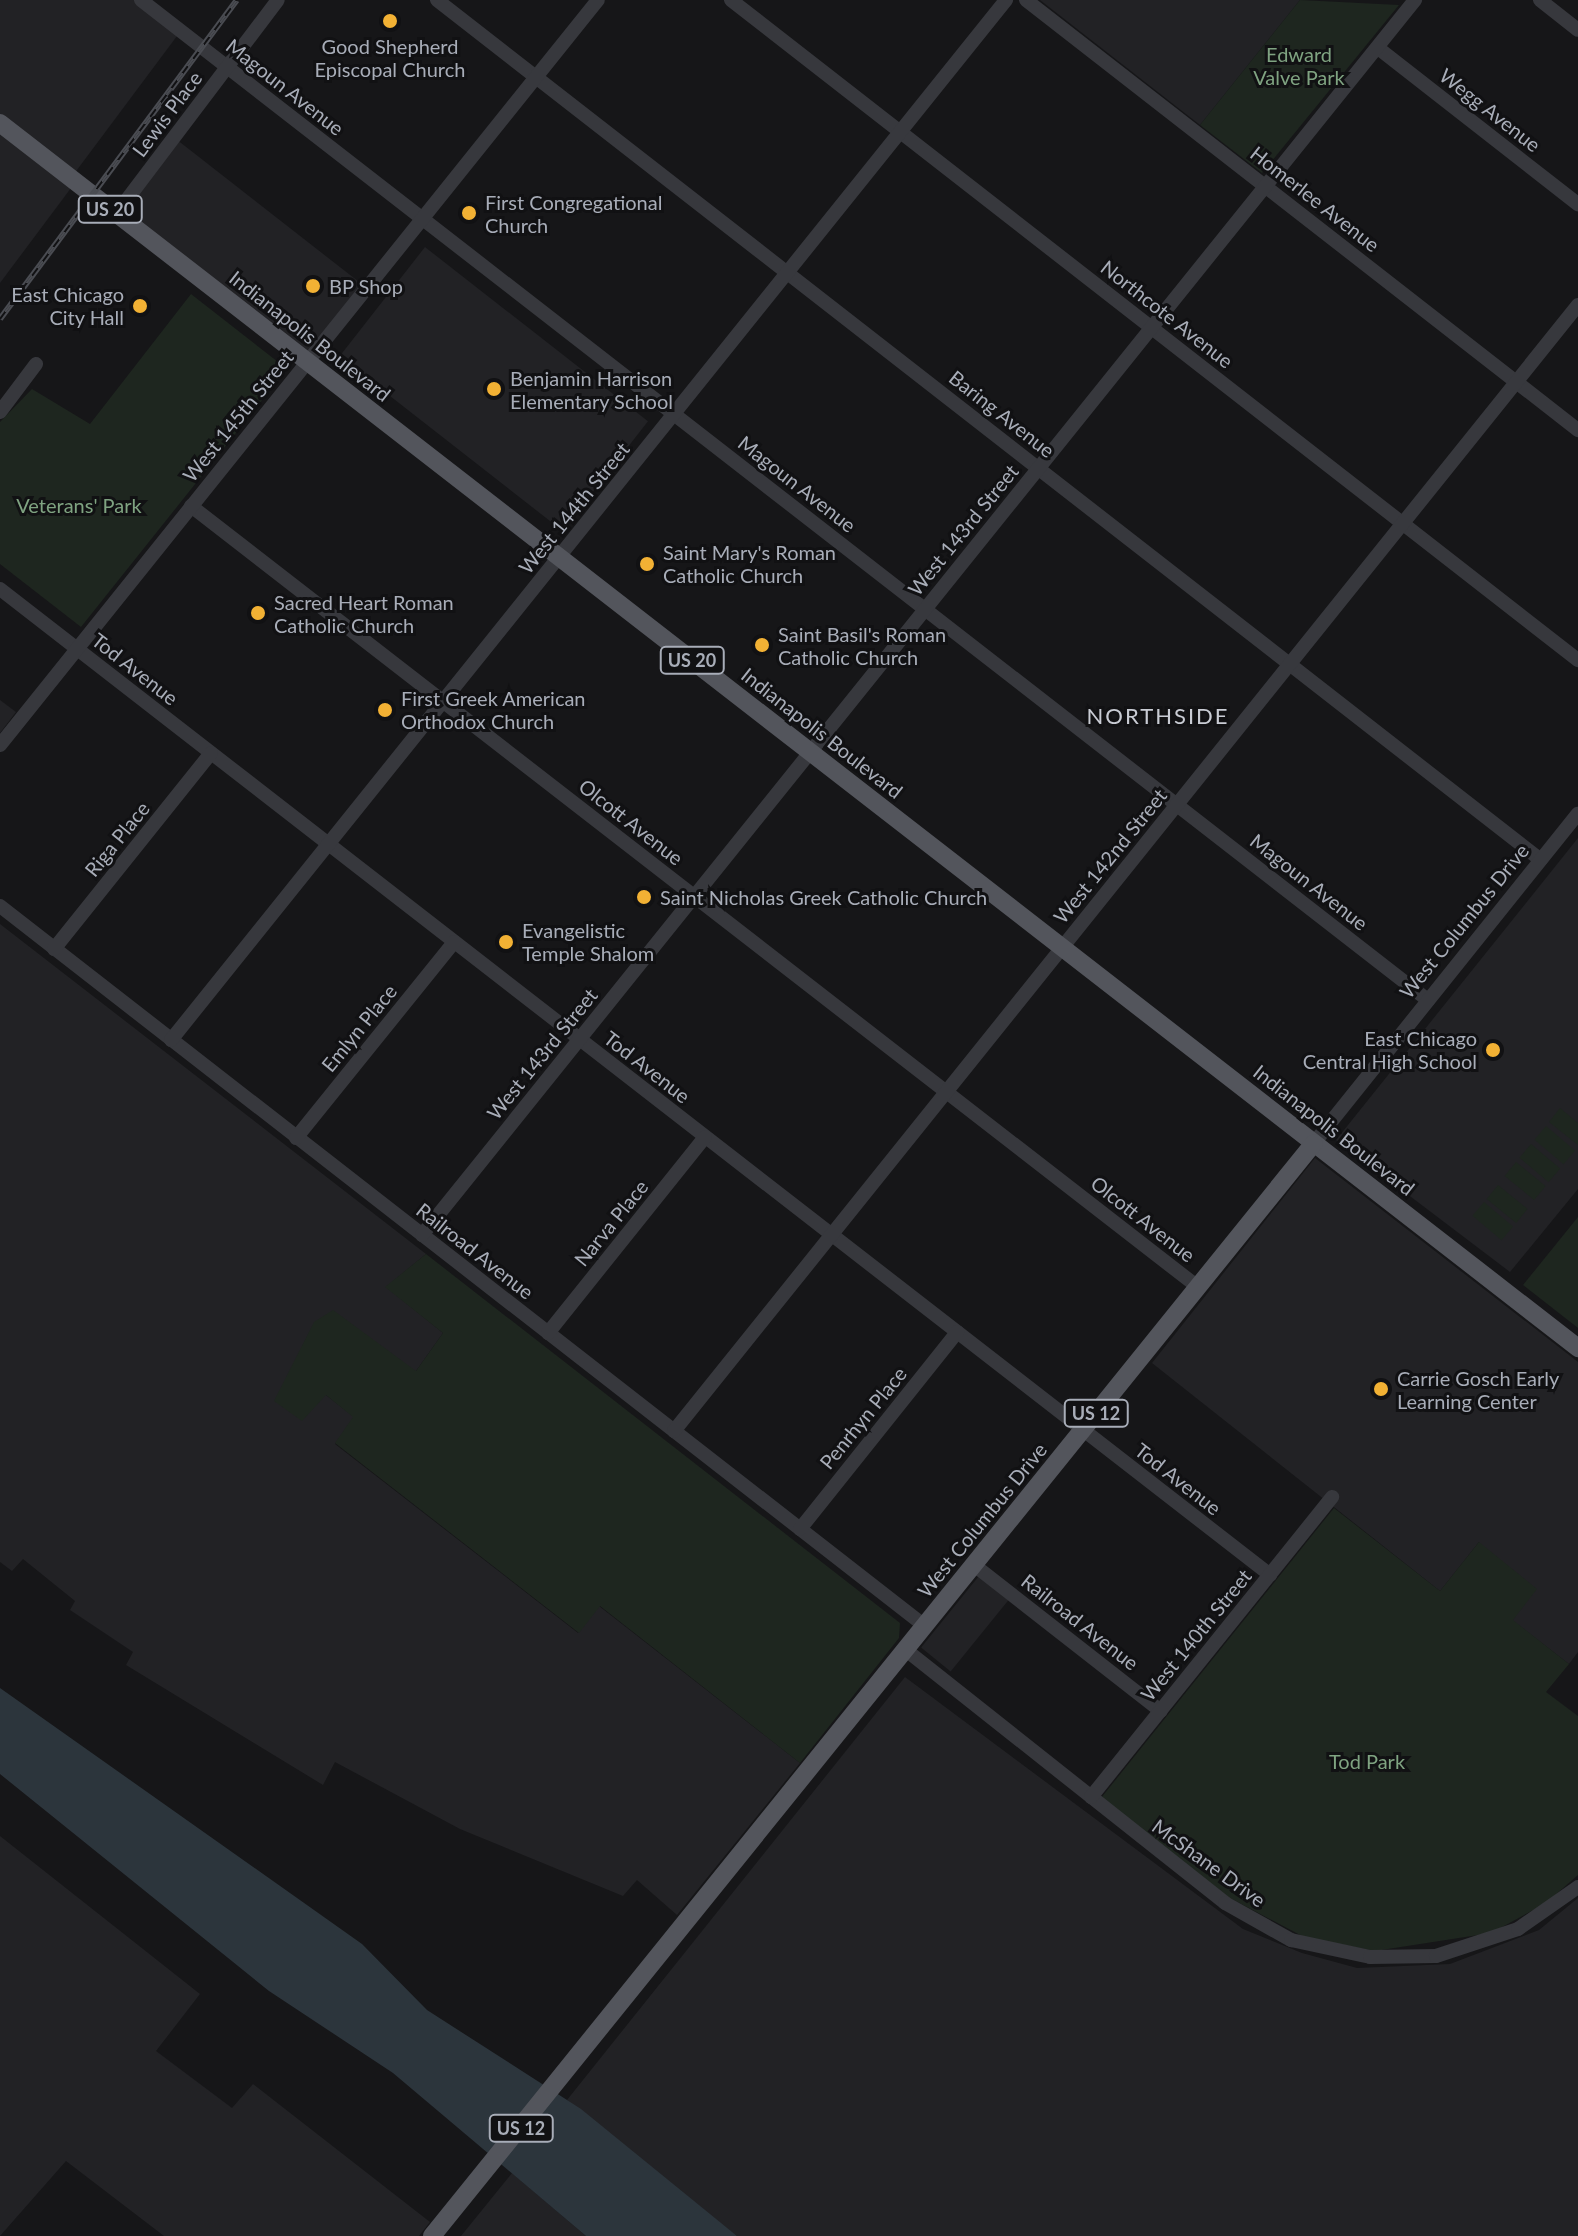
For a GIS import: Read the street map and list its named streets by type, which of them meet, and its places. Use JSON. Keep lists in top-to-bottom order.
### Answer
{
  "streets": {
    "main road": [
      "US 20",
      "Indianapolis Boulevard",
      "West Columbus Drive",
      "US 12"
    ],
    "street": [
      "Magoun Avenue",
      "Wegg Avenue",
      "Lewis Place",
      "Homerlee Avenue",
      "Northcote Avenue",
      "Baring Avenue",
      "West 145th Street",
      "West 144th Street",
      "West 143rd Street",
      "Tod Avenue",
      "Olcott Avenue",
      "Riga Place",
      "West 142nd Street",
      "Emlyn Place",
      "Narva Place",
      "Railroad Avenue",
      "Penrhyn Place",
      "West 140th Street",
      "McShane Drive"
    ]
  },
  "crossings": [
    ["Magoun Avenue", "Lewis Place"],
    ["Magoun Avenue", "West 145th Street"],
    ["Magoun Avenue", "West 144th Street"],
    ["Magoun Avenue", "West 143rd Street"],
    ["Magoun Avenue", "West 142nd Street"],
    ["Magoun Avenue", "West Columbus Drive"],
    ["Wegg Avenue", "West 143rd Street"],
    ["Lewis Place", "Indianapolis Boulevard"],
    ["Homerlee Avenue", "West 143rd Street"],
    ["Homerlee Avenue", "West 142nd Street"],
    ["Northcote Avenue", "West 144th Street"],
    ["Northcote Avenue", "West 143rd Street"],
    ["Northcote Avenue", "West 142nd Street"],
    ["Indianapolis Boulevard", "West 145th Street"],
    ["Indianapolis Boulevard", "West 144th Street"],
    ["Indianapolis Boulevard", "West 143rd Street"],
    ["Indianapolis Boulevard", "West 142nd Street"],
    ["Indianapolis Boulevard", "West Columbus Drive"],
    ["Baring Avenue", "West 145th Street"],
    ["Baring Avenue", "West 144th Street"],
    ["Baring Avenue", "West 143rd Street"],
    ["Baring Avenue", "West 142nd Street"],
    ["Baring Avenue", "West Columbus Drive"],
    ["West 145th Street", "Tod Avenue"],
    ["West 145th Street", "Olcott Avenue"],
    ["West 144th Street", "Tod Avenue"],
    ["West 144th Street", "Olcott Avenue"],
    ["West 144th Street", "Railroad Avenue"],
    ["West 143rd Street", "Tod Avenue"],
    ["West 143rd Street", "Olcott Avenue"],
    ["West 143rd Street", "Railroad Avenue"],
    ["Tod Avenue", "Riga Place"],
    ["Tod Avenue", "West 142nd Street"],
    ["Tod Avenue", "West Columbus Drive"],
    ["Tod Avenue", "Emlyn Place"],
    ["Tod Avenue", "Narva Place"],
    ["Tod Avenue", "Penrhyn Place"],
    ["Tod Avenue", "West 140th Street"],
    ["Olcott Avenue", "West 142nd Street"],
    ["Olcott Avenue", "West Columbus Drive"],
    ["Riga Place", "Railroad Avenue"],
    ["West 142nd Street", "Railroad Avenue"],
    ["West Columbus Drive", "Railroad Avenue"],
    ["West Columbus Drive", "McShane Drive"],
    ["Emlyn Place", "Railroad Avenue"],
    ["Narva Place", "Railroad Avenue"],
    ["Railroad Avenue", "Penrhyn Place"],
    ["Railroad Avenue", "West 140th Street"],
    ["West 140th Street", "McShane Drive"]
  ],
  "districts": ["NORTHSIDE"],
  "parks": ["Edward Valve Park", "Veterans' Park", "Tod Park"],
  "places": [
    "Good Shepherd Episcopal Church",
    "First Congregational Church",
    "BP Shop",
    "East Chicago City Hall",
    "Benjamin Harrison Elementary School",
    "Saint Mary's Roman Catholic Church",
    "Sacred Heart Roman Catholic Church",
    "Saint Basil's Roman Catholic Church",
    "First Greek American Orthodox Church",
    "Saint Nicholas Greek Catholic Church",
    "Evangelistic Temple Shalom",
    "East Chicago Central High School",
    "Carrie Gosch Early Learning Center"
  ]
}
